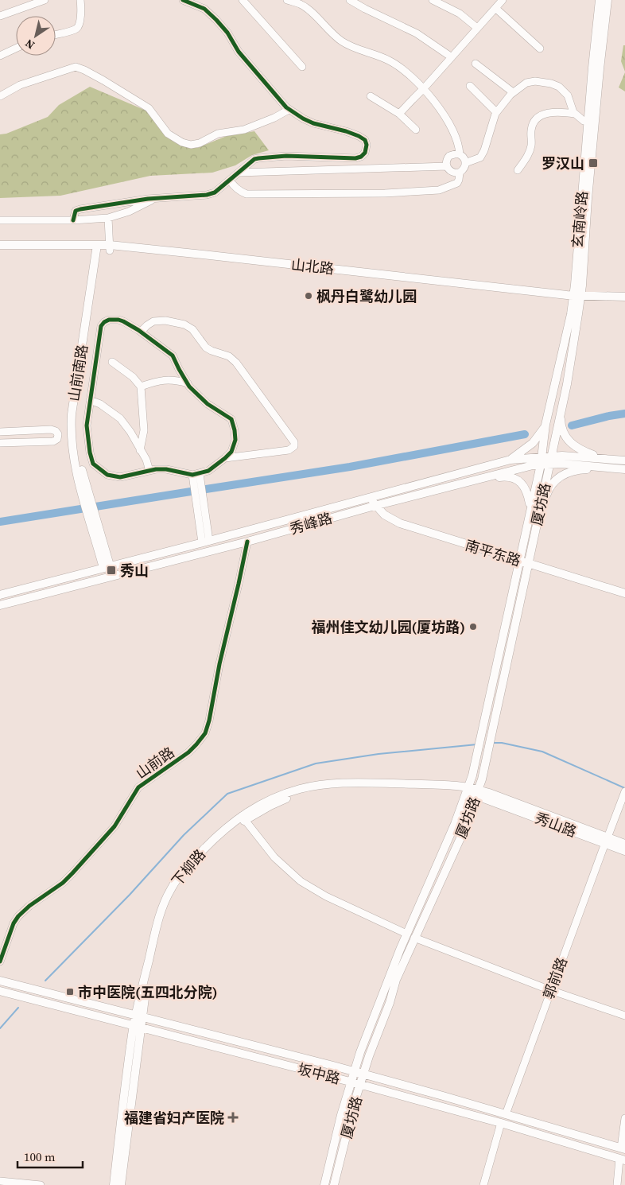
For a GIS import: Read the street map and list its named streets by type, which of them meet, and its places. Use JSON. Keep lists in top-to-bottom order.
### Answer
{
  "streets": {
    "main road": [
      "玄南岭路",
      "山北路",
      "山前南路",
      "厦坊路",
      "秀峰路",
      "南平东路",
      "秀山路",
      "下柳路",
      "坂中路"
    ],
    "street": ["山前路", "郭前路"]
  },
  "crossings": [
    ["玄南岭路", "山北路"],
    ["玄南岭路", "厦坊路"],
    ["山北路", "山前南路"],
    ["山前南路", "秀峰路"],
    ["厦坊路", "秀峰路"],
    ["厦坊路", "南平东路"],
    ["厦坊路", "下柳路"],
    ["厦坊路", "坂中路"],
    ["秀峰路", "南平东路"],
    ["秀峰路", "山前路"],
    ["秀山路", "下柳路"],
    ["秀山路", "郭前路"],
    ["下柳路", "坂中路"],
    ["郭前路", "坂中路"]
  ],
  "places": {
    "transit": ["罗汉山", "秀山", "市中医院(五四北分院)"],
    "other": ["枫丹白鹭幼儿园", "福州佳文幼儿园(厦坊路)"],
    "health": ["福建省妇产医院"]
  },
  "scale_bar": "100 m",
  "north": "bottom left"
}
